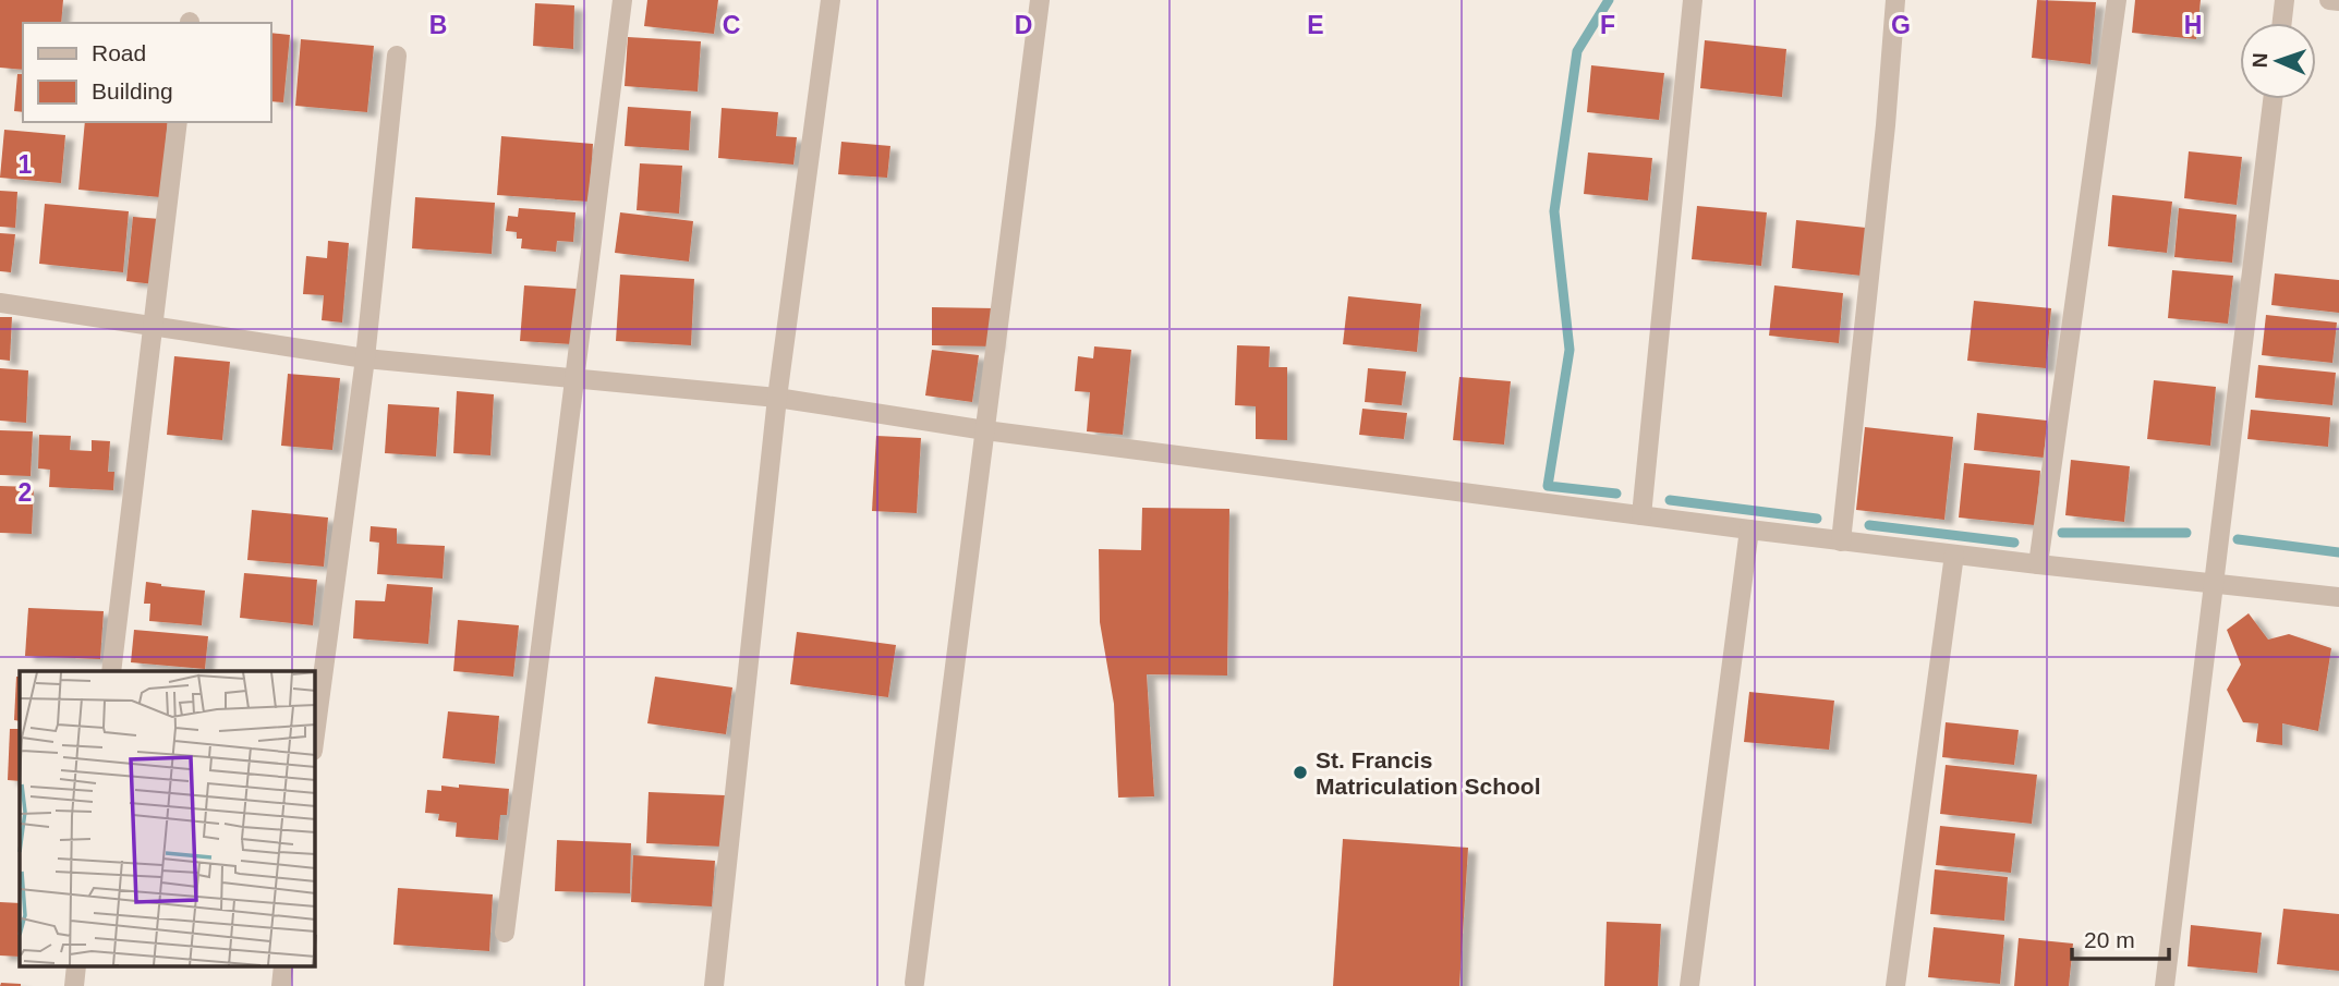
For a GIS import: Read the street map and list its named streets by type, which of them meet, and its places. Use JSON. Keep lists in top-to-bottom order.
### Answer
{
  "places": ["St. Francis Matriculation School"],
  "legend": ["Road", "Building"],
  "scale_bar": "20 m",
  "north": "left",
  "grid": {
    "columns": [
      "B",
      "C",
      "D",
      "E",
      "F",
      "G",
      "H"
    ],
    "rows": ["1", "2"]
  }
}
